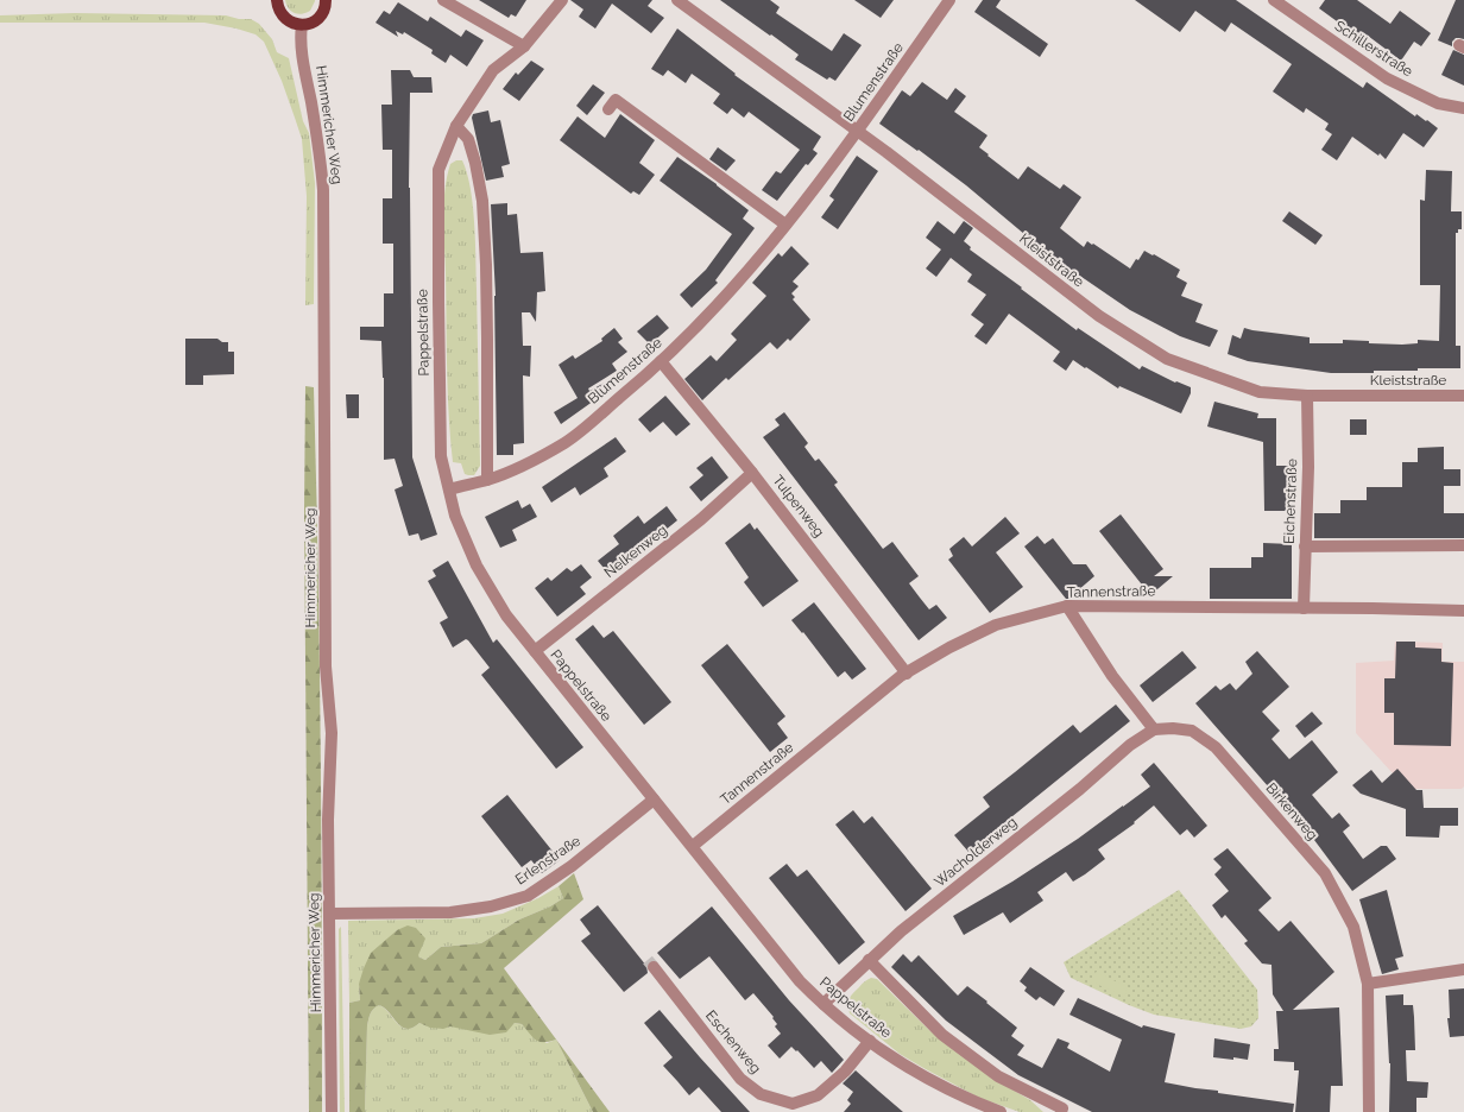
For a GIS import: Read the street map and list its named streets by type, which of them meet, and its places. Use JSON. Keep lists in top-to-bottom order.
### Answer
{
  "streets": {
    "street": [
      "Schillerstraße",
      "Blumenstraße",
      "Himmericher Weg",
      "Kleiststraße",
      "Pappelstraße",
      "Eichenstraße",
      "Tulpenweg",
      "Nelkenweg",
      "Tannenstraße",
      "Birkenweg",
      "Wacholderweg",
      "Erlenstraße",
      "Eschenweg"
    ]
  },
  "crossings": [
    ["Blumenstraße", "Kleiststraße"],
    ["Blumenstraße", "Pappelstraße"],
    ["Blumenstraße", "Tulpenweg"],
    ["Himmericher Weg", "Erlenstraße"],
    ["Kleiststraße", "Eichenstraße"],
    ["Pappelstraße", "Nelkenweg"],
    ["Pappelstraße", "Tannenstraße"],
    ["Pappelstraße", "Wacholderweg"],
    ["Pappelstraße", "Erlenstraße"],
    ["Pappelstraße", "Eschenweg"],
    ["Eichenstraße", "Tannenstraße"],
    ["Tulpenweg", "Nelkenweg"],
    ["Tulpenweg", "Tannenstraße"],
    ["Birkenweg", "Wacholderweg"]
  ]
}
